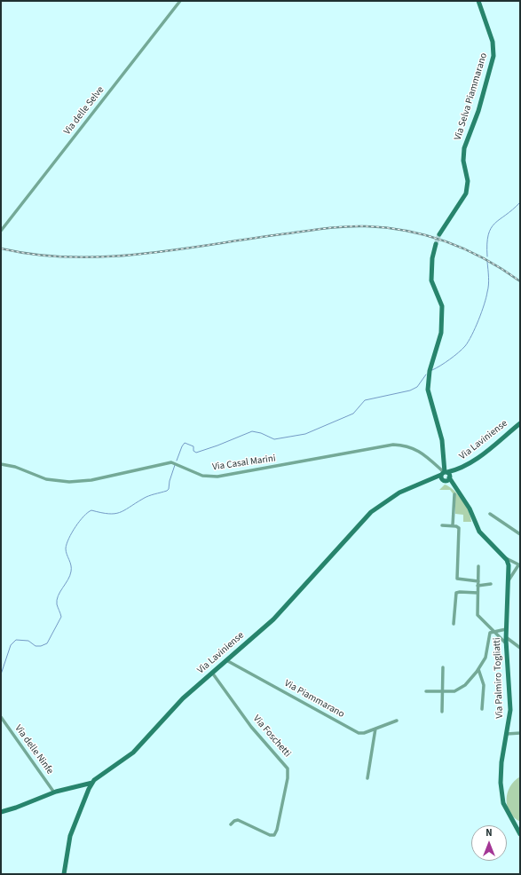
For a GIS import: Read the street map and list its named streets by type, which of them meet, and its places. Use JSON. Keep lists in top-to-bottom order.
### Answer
{
  "streets": {
    "street": [
      "Via Selva Piammarano",
      "Via delle Selve",
      "Via Laviniense",
      "Via Casal Marini",
      "Via Palmiro Togliatti",
      "Via Piammarano",
      "Via Foschetti",
      "Via delle Ninfe"
    ]
  },
  "crossings": [
    ["Via Laviniense", "Via Casal Marini"],
    ["Via Laviniense", "Via Palmiro Togliatti"],
    ["Via Laviniense", "Via Piammarano"],
    ["Via Laviniense", "Via Foschetti"],
    ["Via Casal Marini", "Via Palmiro Togliatti"]
  ],
  "north": "top"
}
